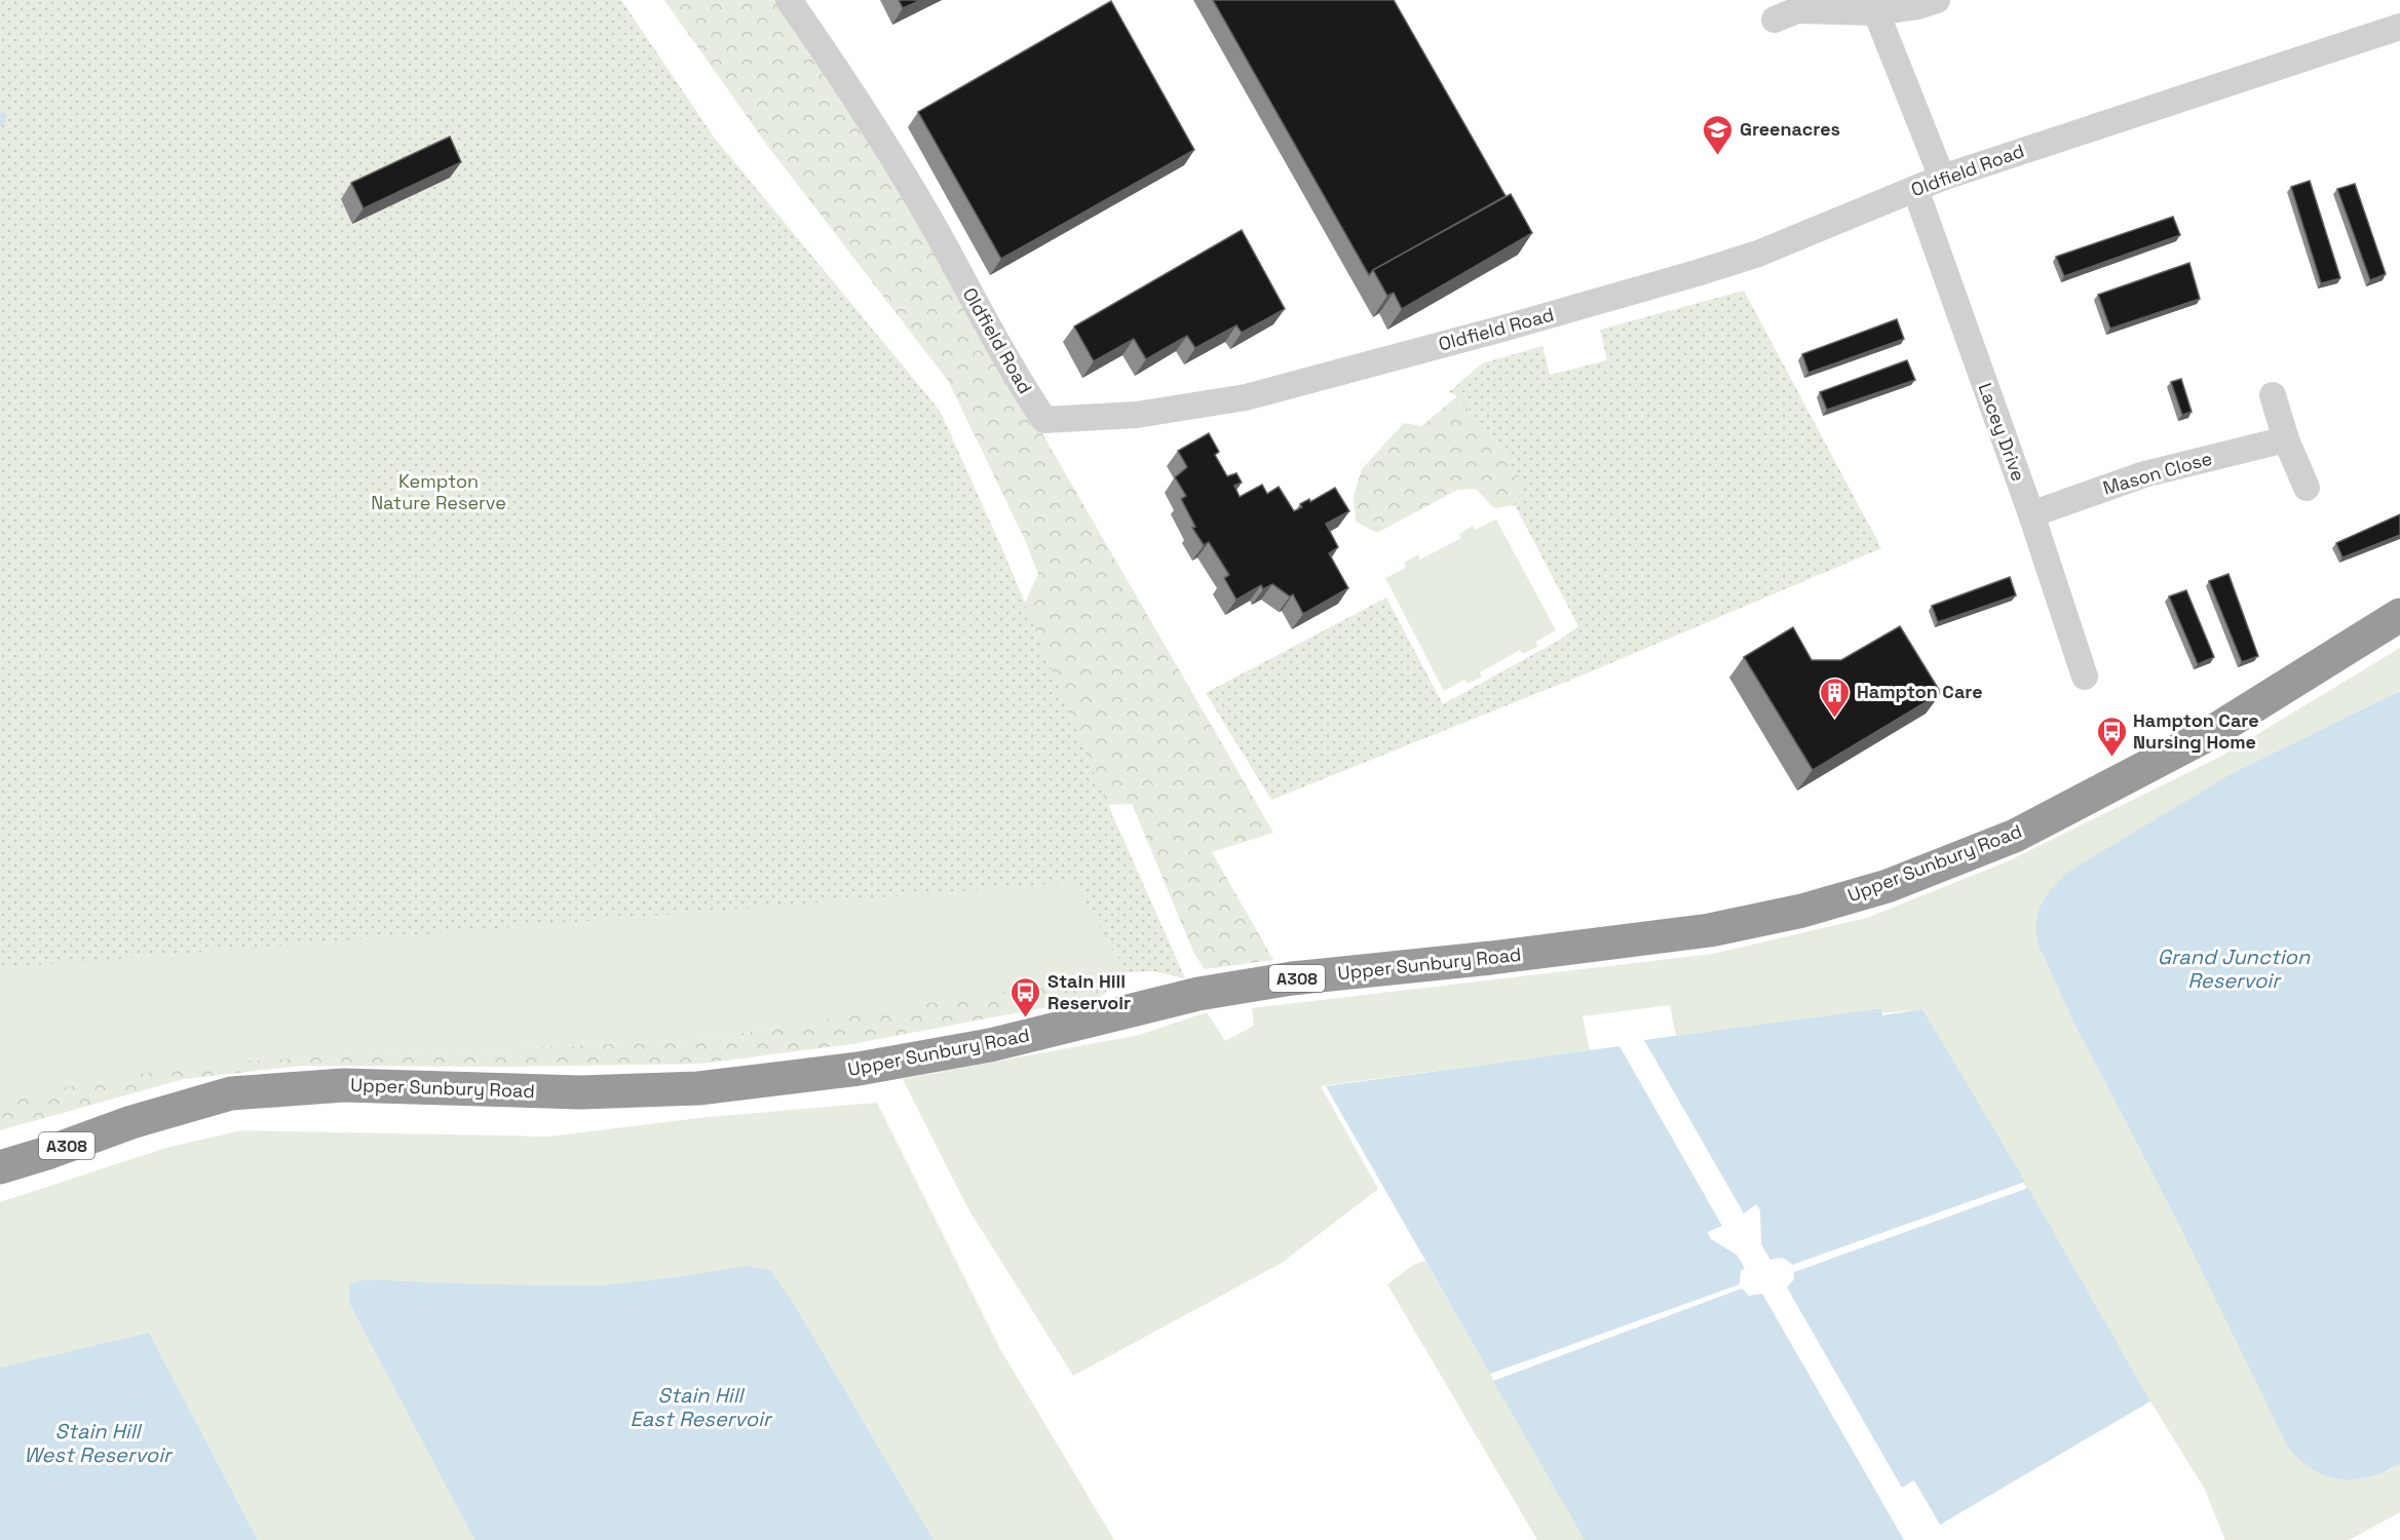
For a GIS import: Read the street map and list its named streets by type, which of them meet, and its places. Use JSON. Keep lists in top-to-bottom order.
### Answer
{
  "streets": {
    "highway": ["Upper Sunbury Road", "A308"],
    "street": ["Oldfield Road", "Lacey Drive", "Mason Close"]
  },
  "crossings": [
    ["Oldfield Road", "Lacey Drive"],
    ["Lacey Drive", "Mason Close"]
  ],
  "water": ["Grand Junction Reservoir", "Stain Hill East Reservoir", "Stain Hill West Reservoir"],
  "parks": ["Kempton Nature Reserve"],
  "places": {
    "school or university": ["Greenacres"],
    "building": ["Hampton Care"],
    "bus stop": ["Hampton Care Nursing Home", "Stain Hill Reservoir"]
  }
}
